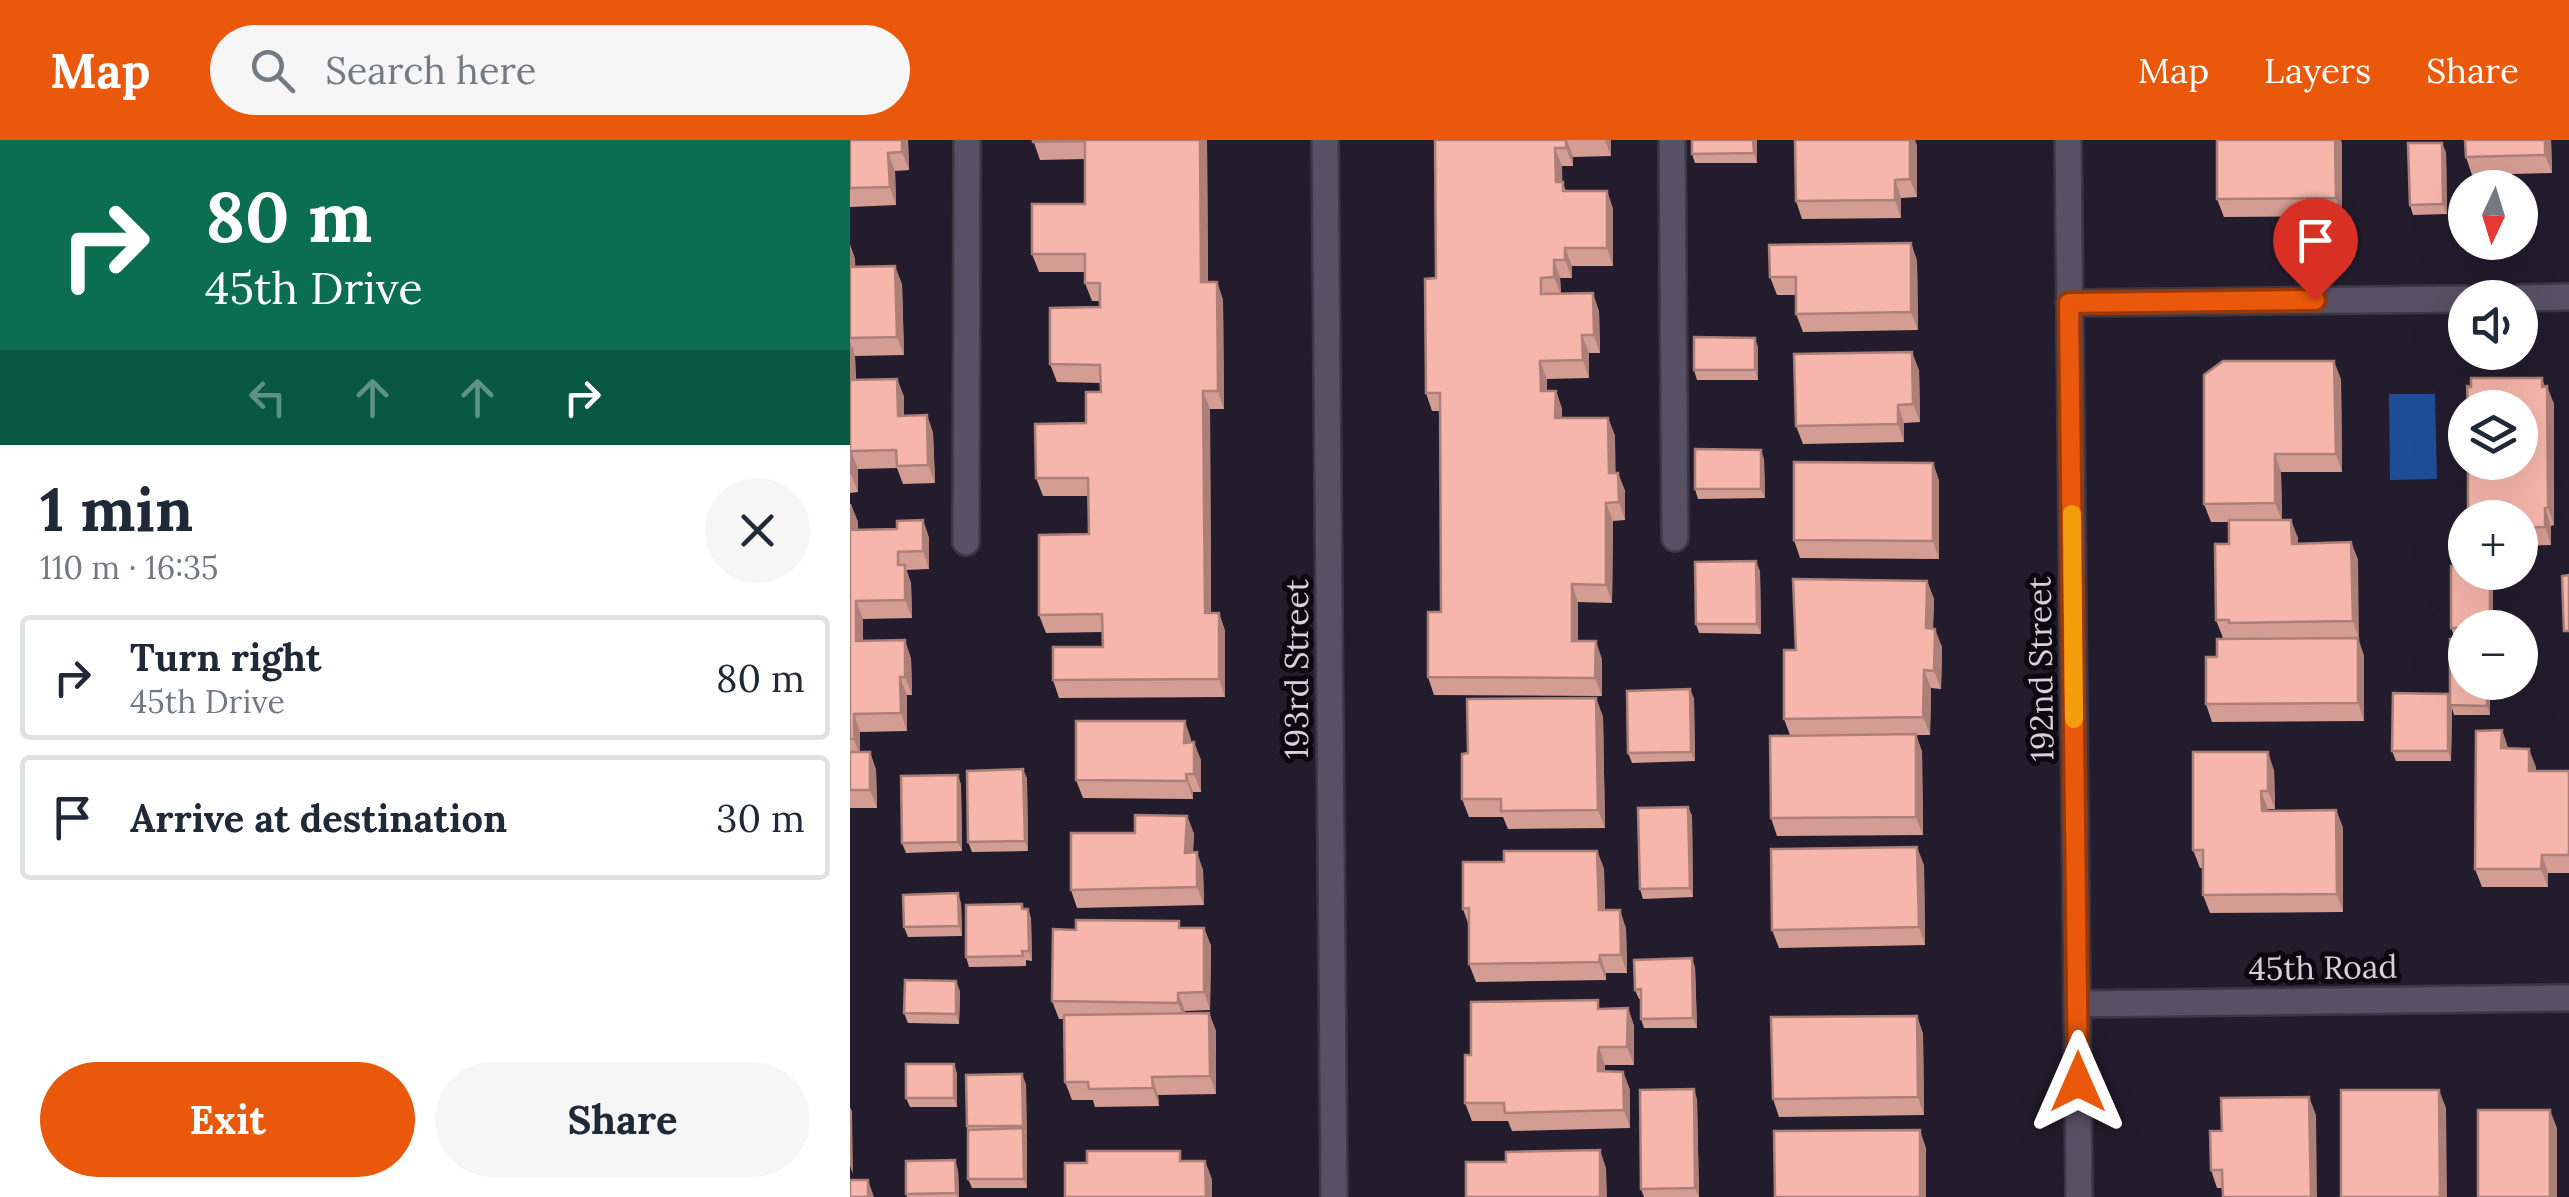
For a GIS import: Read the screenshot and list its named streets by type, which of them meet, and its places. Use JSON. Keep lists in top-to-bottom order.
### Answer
{
  "streets": {
    "street": ["193rd Street", "192nd Street", "45th Road"]
  },
  "crossings": [
    ["192nd Street", "45th Road"]
  ],
  "north": "bottom",
  "page": {
    "header": "Map",
    "search": "Search here",
    "nav": ["Map", "Layers", "Share"],
    "turn": ["80 m", "45th Drive"],
    "map_buttons": ["+", "−"],
    "heading": ["1 min", "110 m · 16:35"],
    "list": [
      {
        "name": "Turn right",
        "note": "45th Drive",
        "value": "80 m"
      },
      {
        "name": "Arrive at destination",
        "value": "30 m"
      }
    ],
    "buttons": ["Exit", "Share"]
  }
}
